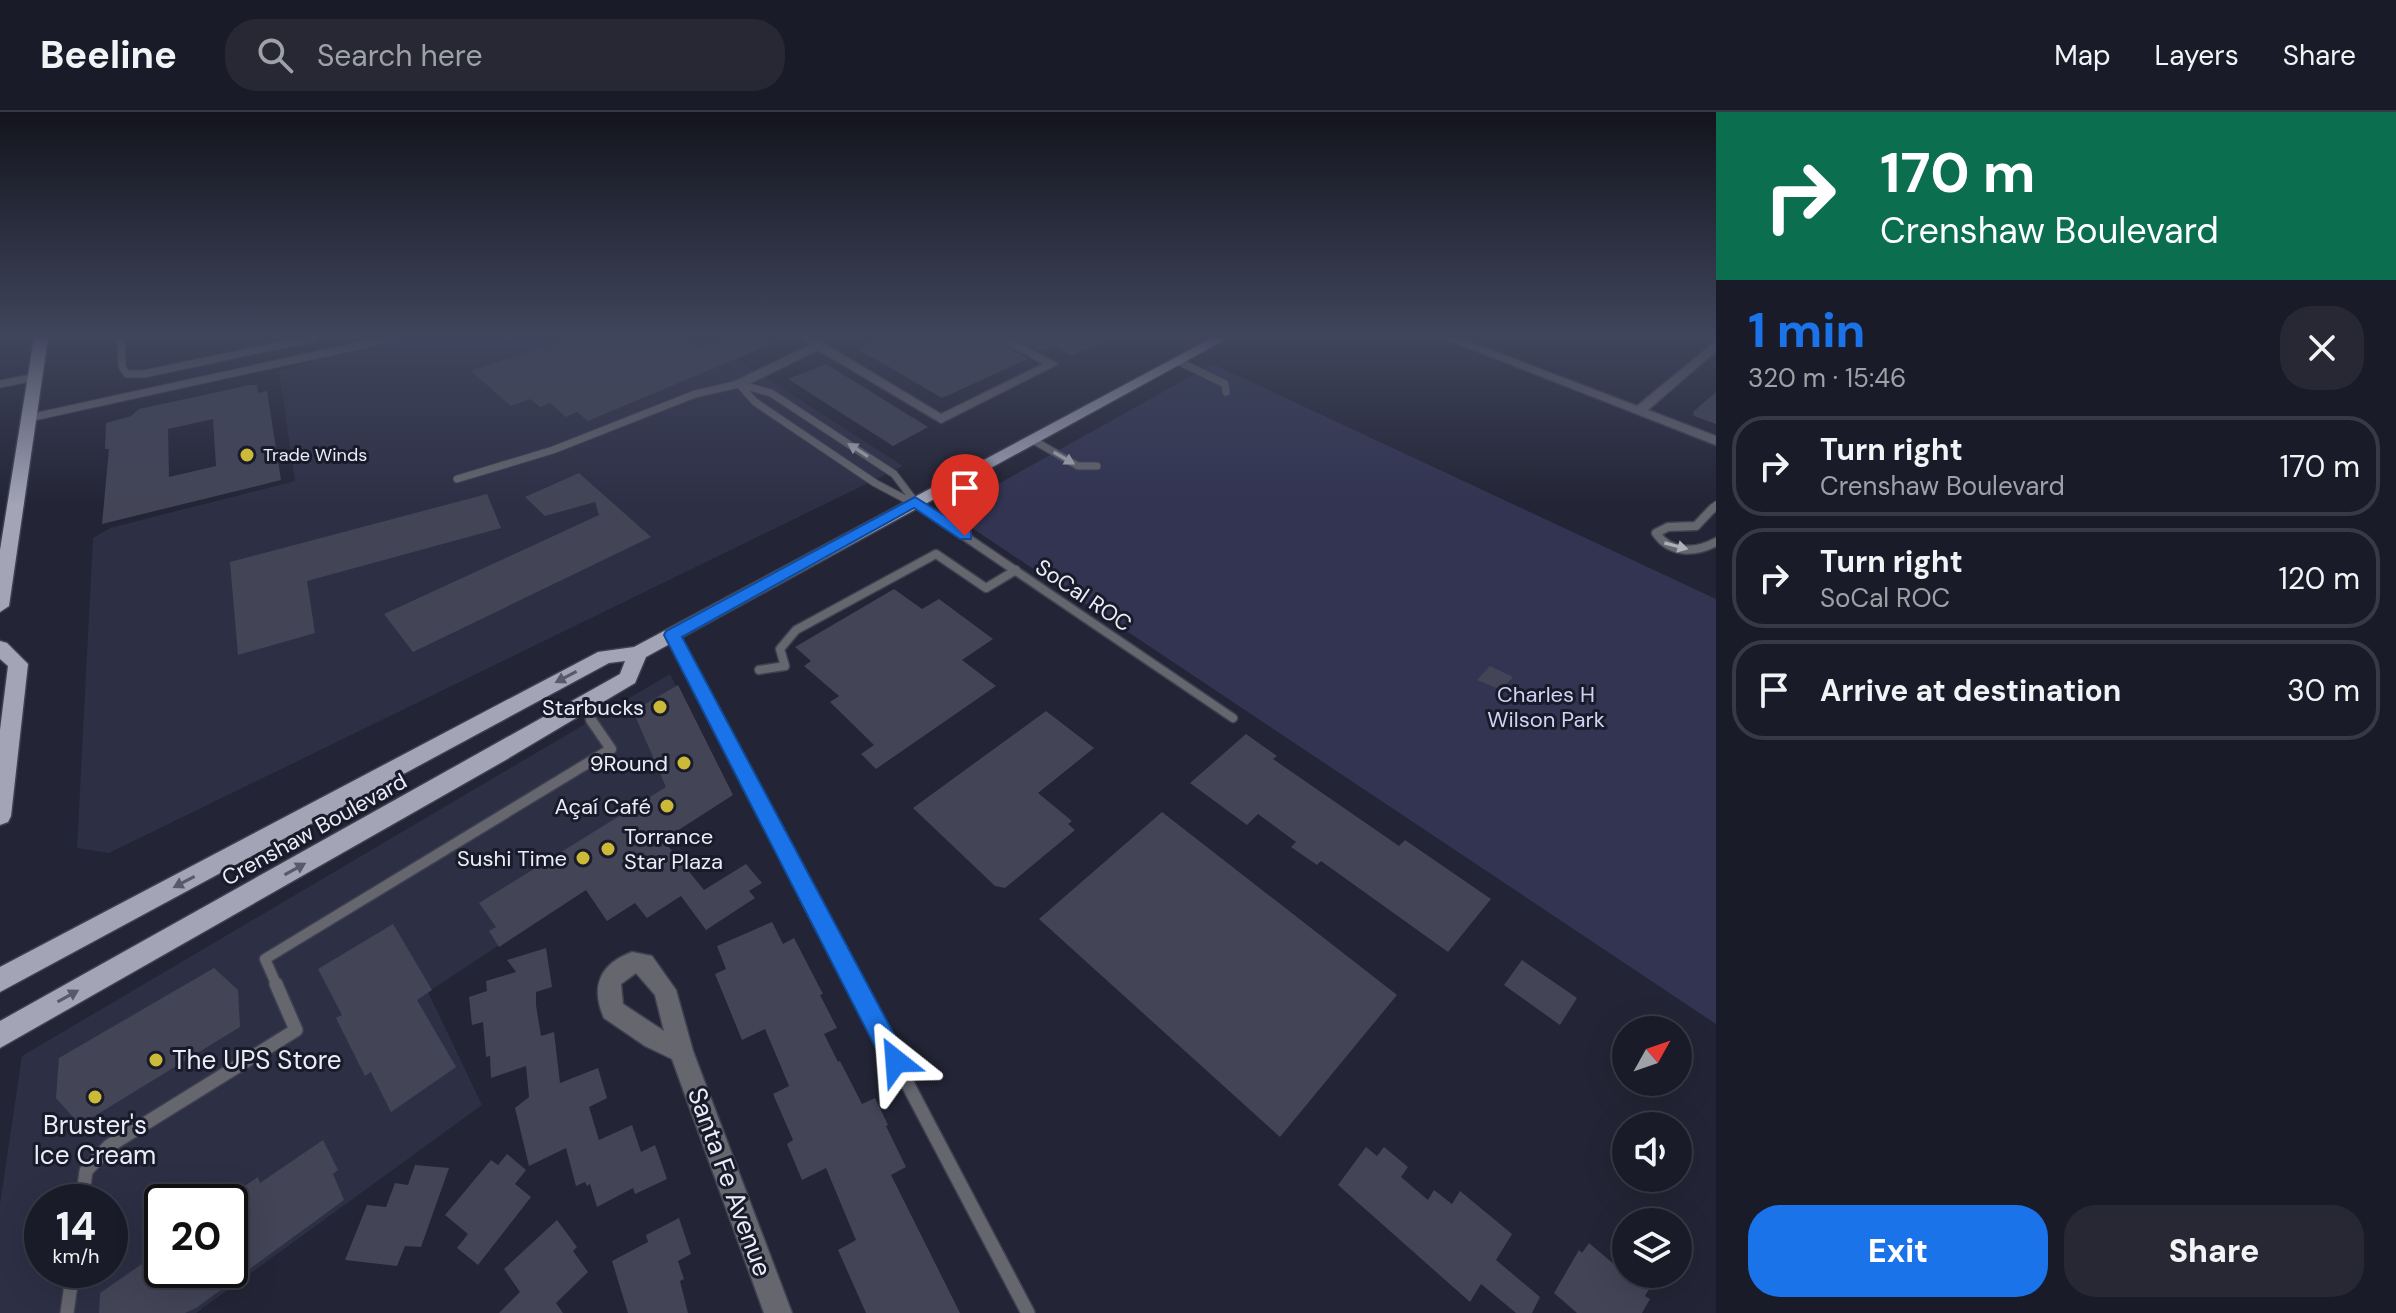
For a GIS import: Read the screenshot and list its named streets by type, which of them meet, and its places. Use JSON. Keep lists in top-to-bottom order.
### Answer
{
  "streets": {
    "main road": ["Crenshaw Boulevard"],
    "street": ["Santa Fe Avenue"],
    "lane": ["SoCal ROC"]
  },
  "crossings": [
    ["SoCal ROC", "Crenshaw Boulevard"]
  ],
  "parks": ["Charles H Wilson Park"],
  "places": [
    "Trade Winds",
    "Starbucks",
    "9Round",
    "Açaí Café",
    "Torrance Star Plaza",
    "Sushi Time",
    "The UPS Store",
    "Bruster's Ice Cream"
  ],
  "north": "top right",
  "page": {
    "header": "Beeline",
    "search": "Search here",
    "nav": ["Map", "Layers", "Share"],
    "turn": ["170 m", "Crenshaw Boulevard"],
    "heading": ["1 min", "320 m · 15:46"],
    "list": [
      {
        "name": "Turn right",
        "note": "Crenshaw Boulevard",
        "value": "170 m"
      },
      {
        "name": "Turn right",
        "note": "SoCal ROC",
        "value": "120 m"
      },
      {
        "name": "Arrive at destination",
        "value": "30 m"
      }
    ],
    "speed": "14 km/h",
    "limit": "20",
    "buttons": ["Exit", "Share"]
  }
}
